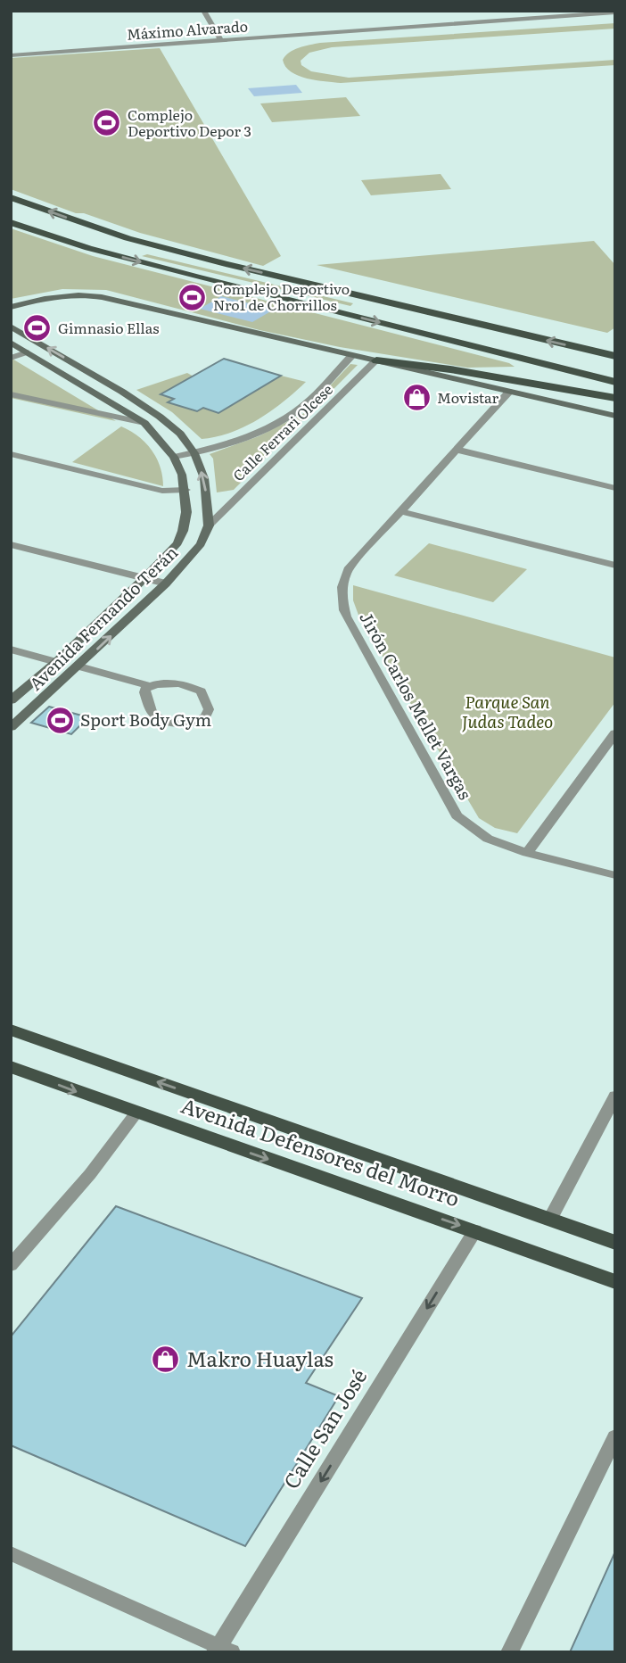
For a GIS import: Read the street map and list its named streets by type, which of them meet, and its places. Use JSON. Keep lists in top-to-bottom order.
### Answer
{
  "streets": {
    "main road": ["Avenida Fernando Terán", "Avenida Defensores del Morro"],
    "street": [
      "Máximo Alvarado",
      "Calle Ferrari Olcese",
      "Jirón Carlos Mellet Vargas",
      "Calle San José"
    ]
  },
  "crossings": [
    ["Calle Ferrari Olcese", "Avenida Fernando Terán"],
    ["Avenida Defensores del Morro", "Calle San José"]
  ],
  "one_way": ["Calle San José"],
  "parks": ["Parque San Judas Tadeo"],
  "places": {
    "sports": [
      "Complejo Deportivo Depor 3",
      "Complejo Deportivo Nro1 de Chorrillos",
      "Gimnasio Ellas",
      "Sport Body Gym"
    ],
    "shop": ["Movistar", "Makro Huaylas"]
  }
}
